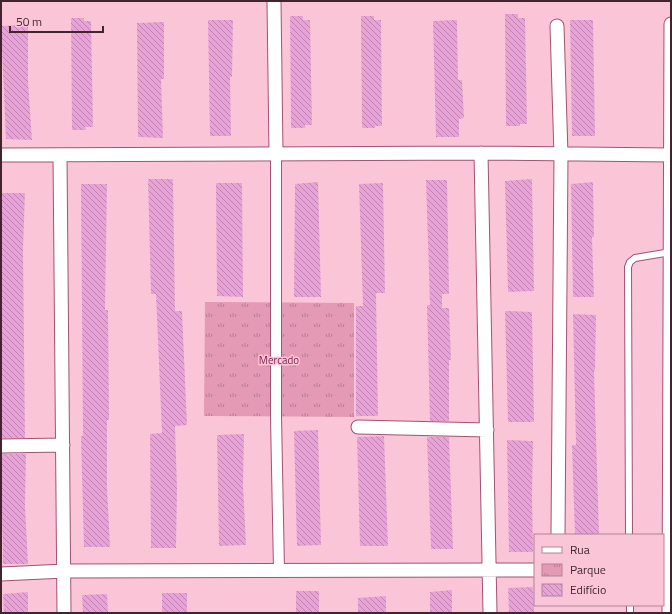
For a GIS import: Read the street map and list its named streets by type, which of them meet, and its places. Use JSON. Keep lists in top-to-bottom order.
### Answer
{
  "parks": ["Mercado"],
  "legend": ["Rua", "Parque", "Edifício"],
  "scale_bar": "50 m"
}
